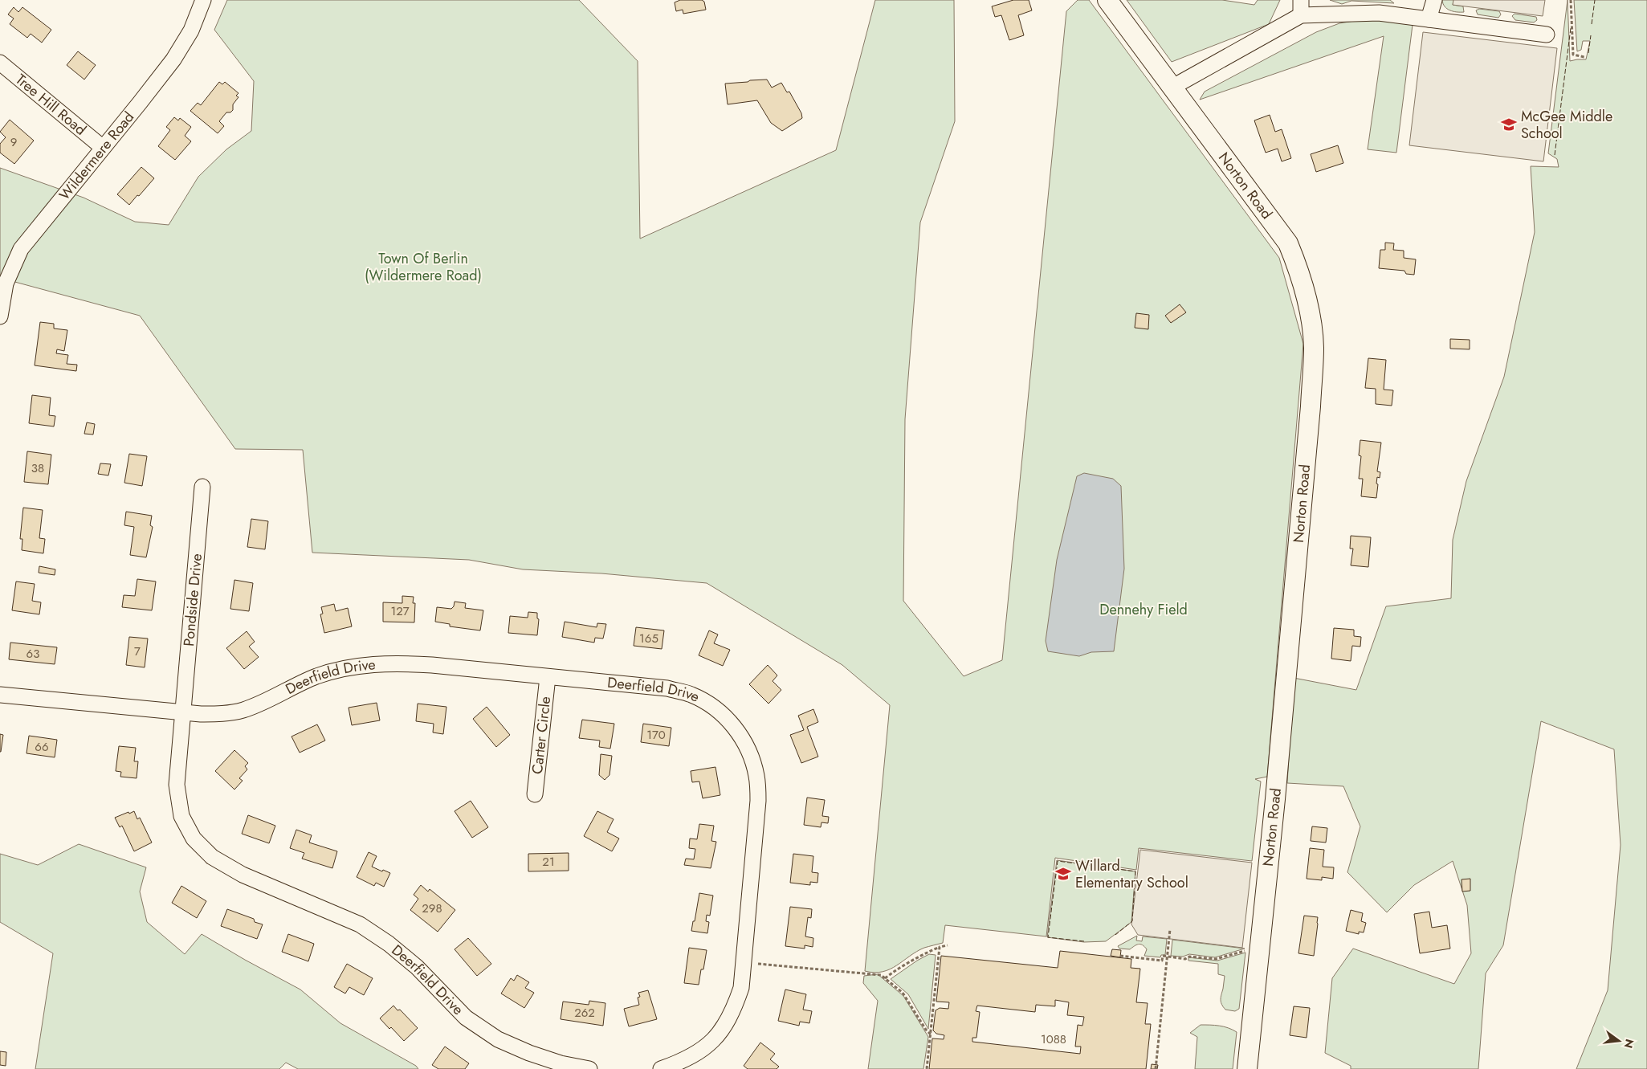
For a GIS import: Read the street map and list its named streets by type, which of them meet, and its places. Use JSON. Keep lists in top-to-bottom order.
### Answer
{
  "streets": {
    "main road": ["Norton Road"],
    "street": [
      "Tree Hill Road",
      "Wildermere Road",
      "Pondside Drive",
      "Deerfield Drive",
      "Carter Circle"
    ]
  },
  "crossings": [
    ["Tree Hill Road", "Wildermere Road"],
    ["Pondside Drive", "Deerfield Drive"],
    ["Deerfield Drive", "Carter Circle"]
  ],
  "parks": ["Town Of Berlin (Wildermere Road)", "Dennehy Field"],
  "places": {
    "school or university": ["McGee Middle School", "Willard Elementary School"]
  },
  "house_numbers": [
    "9",
    "38",
    "127",
    "165",
    "7",
    "63",
    "170",
    "66",
    "21",
    "298",
    "262",
    "1088"
  ],
  "north": "right"
}
